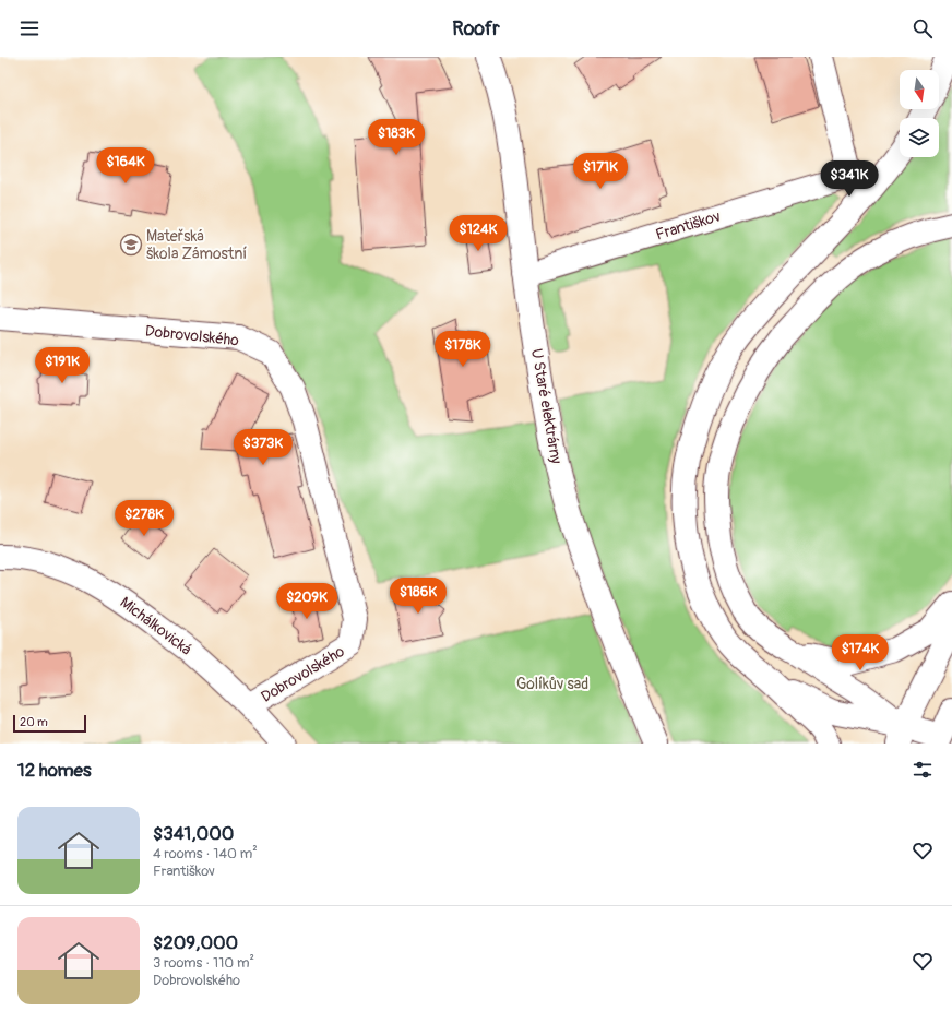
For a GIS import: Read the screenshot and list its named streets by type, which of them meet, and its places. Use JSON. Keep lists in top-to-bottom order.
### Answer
{
  "streets": {
    "street": [
      "Františkov",
      "Dobrovolského",
      "U Staré elektrárny",
      "Michálkovická"
    ]
  },
  "crossings": [
    ["Františkov", "U Staré elektrárny"],
    ["Dobrovolského", "Michálkovická"]
  ],
  "parks": ["Golíkův sad"],
  "places": {
    "school or university": ["Mateřská škola Zámostní"]
  },
  "scale_bar": "20 m",
  "north": "bottom",
  "page": {
    "header": "Roofr",
    "price": [
      "$183K",
      "$164K",
      "$171K",
      "$341K",
      "$124K",
      "$178K",
      "$191K",
      "$373K",
      "$278K",
      "$186K",
      "$209K",
      "$174K"
    ],
    "scale": "20 m",
    "heading": "12 homes",
    "list": [
      {
        "name": "$341,000",
        "note": "4 rooms · 140 m² · Františkov"
      },
      {
        "name": "$209,000",
        "note": "3 rooms · 110 m² · Dobrovolského"
      }
    ]
  }
}
